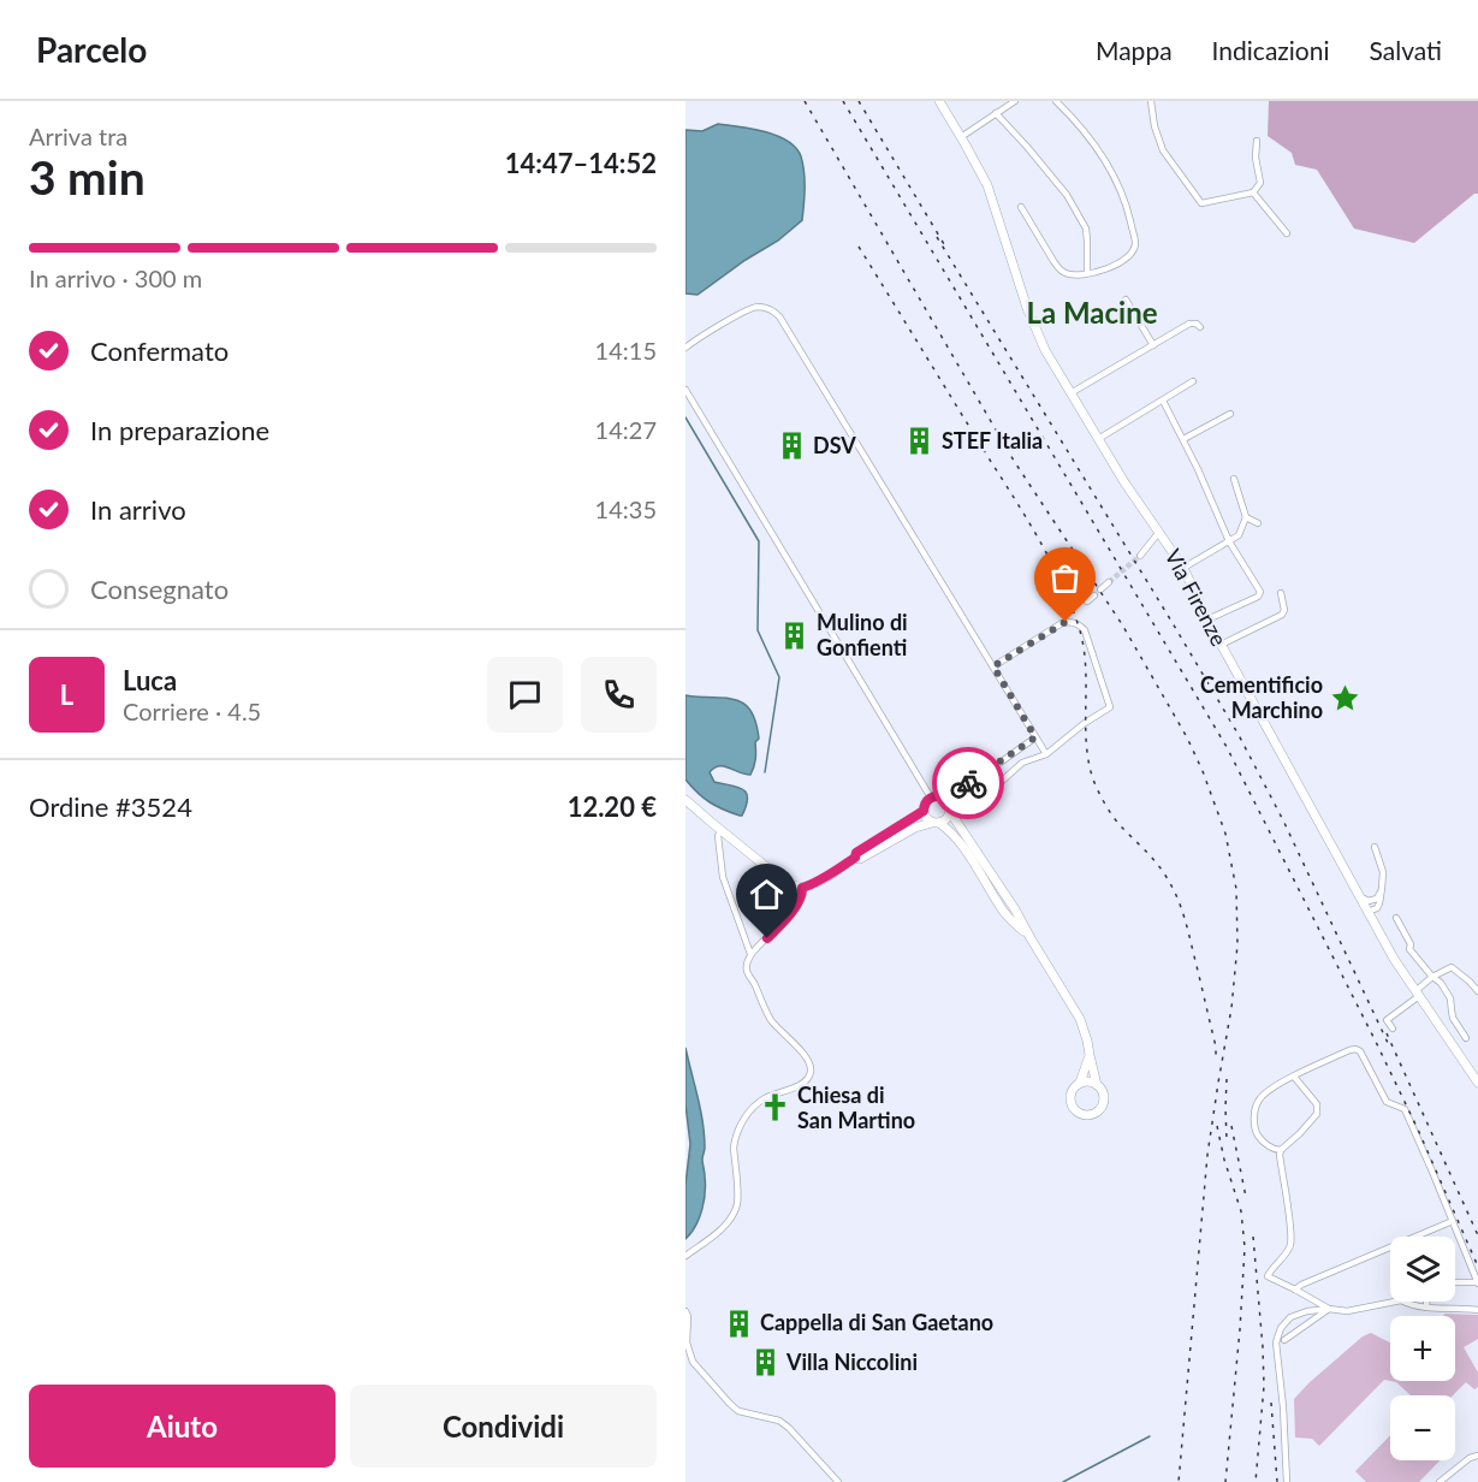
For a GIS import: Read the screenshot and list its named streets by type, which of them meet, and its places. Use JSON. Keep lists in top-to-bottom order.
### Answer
{
  "streets": {
    "main road": ["Via Firenze"]
  },
  "districts": ["La Macine"],
  "places": {
    "building": [
      "STEF Italia",
      "DSV",
      "Mulino di Gonfienti",
      "Cappella di San Gaetano",
      "Villa Niccolini"
    ],
    "place": ["Cementificio Marchino"],
    "church": ["Chiesa di San Martino"]
  },
  "page": {
    "header": "Parcelo",
    "nav": ["Mappa", "Indicazioni", "Salvati"],
    "heading": ["3 min", "Arriva tra", "14:47–14:52"],
    "panel": [
      "Luca",
      "Corriere · 4.5",
      "Ordine #3524",
      "12.20 €"
    ],
    "bar": "In arrivo · 300 m",
    "list": [
      ["Confermato", "14:15"],
      ["In preparazione", "14:27"],
      ["In arrivo", "14:35"],
      "Consegnato"
    ],
    "round": "L",
    "map_buttons": ["+", "−"],
    "buttons": ["Aiuto", "Condividi"]
  }
}
